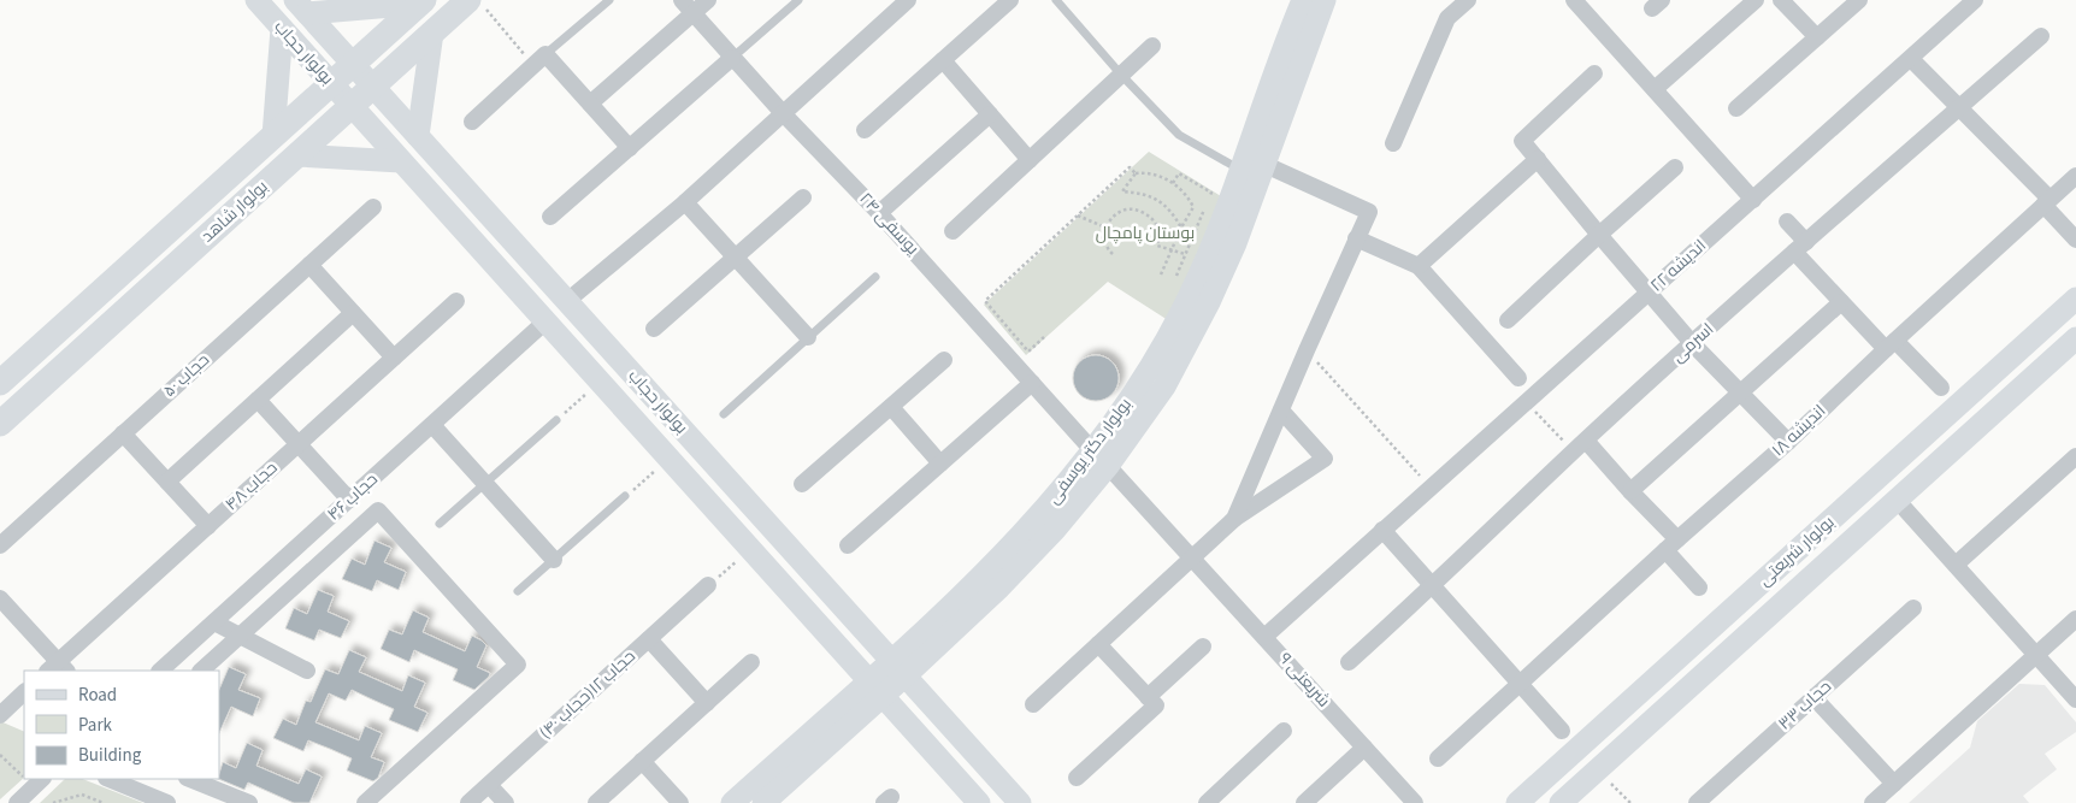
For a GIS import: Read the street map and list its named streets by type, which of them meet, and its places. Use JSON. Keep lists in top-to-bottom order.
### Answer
{
  "streets": {
    "main road": [
      "بولوار حجاب",
      "بولوار شاهد",
      "بولوار دکتر یوسفی",
      "بولوار شریعتی"
    ],
    "street": [
      "یوسفی ۲۴",
      "اندیشه ۲۲",
      "اسرمی",
      "حجاب ۵۰",
      "اندیشه ۱۸",
      "حجاب ۴۸",
      "حجاب ۴۶",
      "شریعتی ۹",
      "حجاب ۱۲(حجاب ۴۰)",
      "حجاب ۳۳"
    ]
  },
  "crossings": [
    ["بولوار حجاب", "بولوار شاهد"],
    ["بولوار حجاب", "بولوار دکتر یوسفی"],
    ["بولوار حجاب", "حجاب ۴۶"],
    ["یوسفی ۲۴", "بولوار دکتر یوسفی"],
    ["یوسفی ۲۴", "شریعتی ۹"],
    ["اندیشه ۲۲", "شریعتی ۹"]
  ],
  "parks": ["بوستان پامچال"],
  "legend": ["Road", "Park", "Building"]
}
